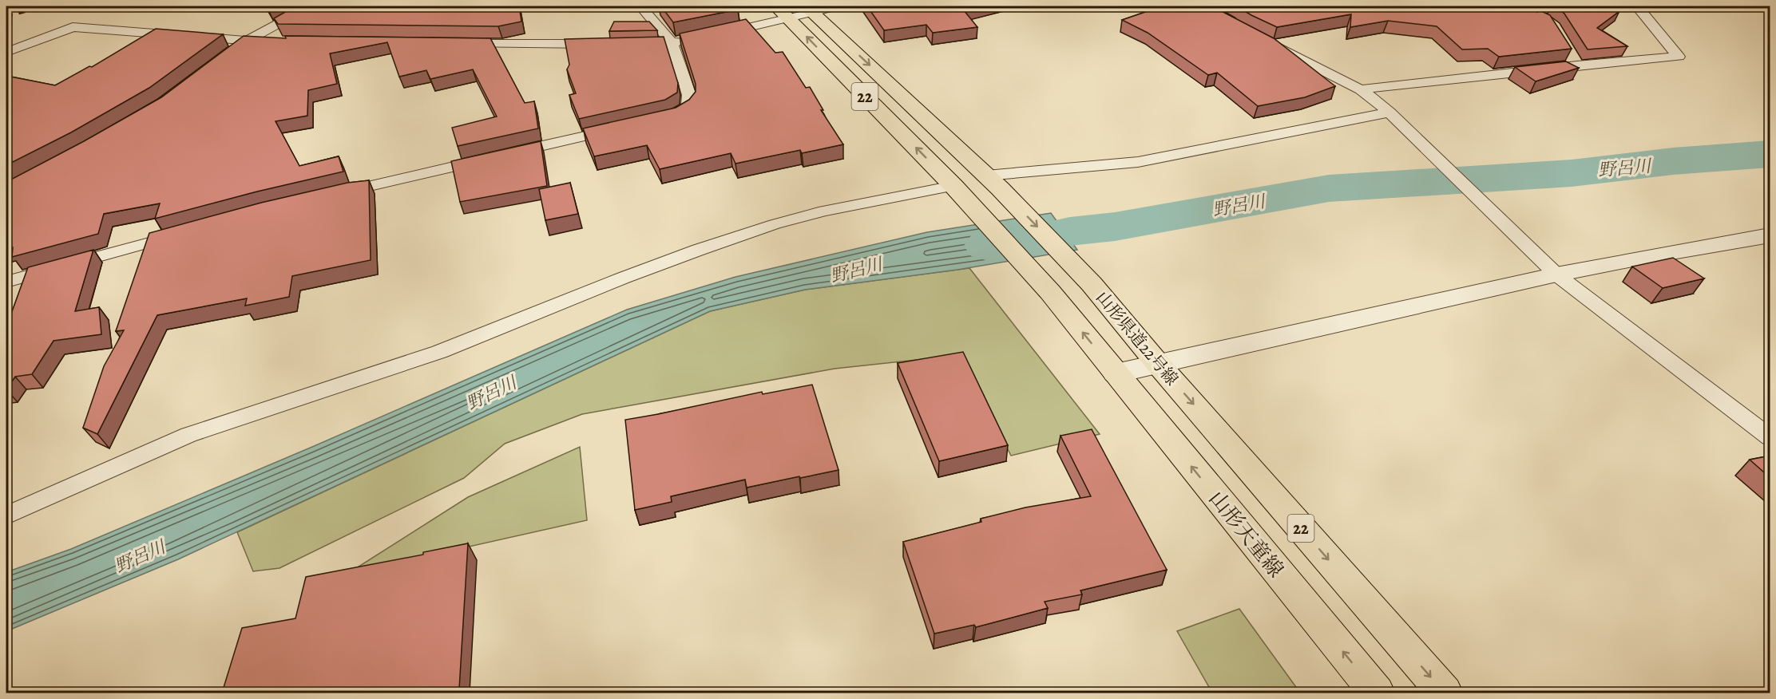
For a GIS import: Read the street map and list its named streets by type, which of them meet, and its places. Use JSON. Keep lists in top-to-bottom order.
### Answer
{
  "streets": {
    "main road": ["22", "山形県道22号線", "山形天童線"]
  },
  "crossings": [
    ["22", "山形天童線"]
  ],
  "one_way": ["山形天童線"],
  "water": ["野呂川"]
}
